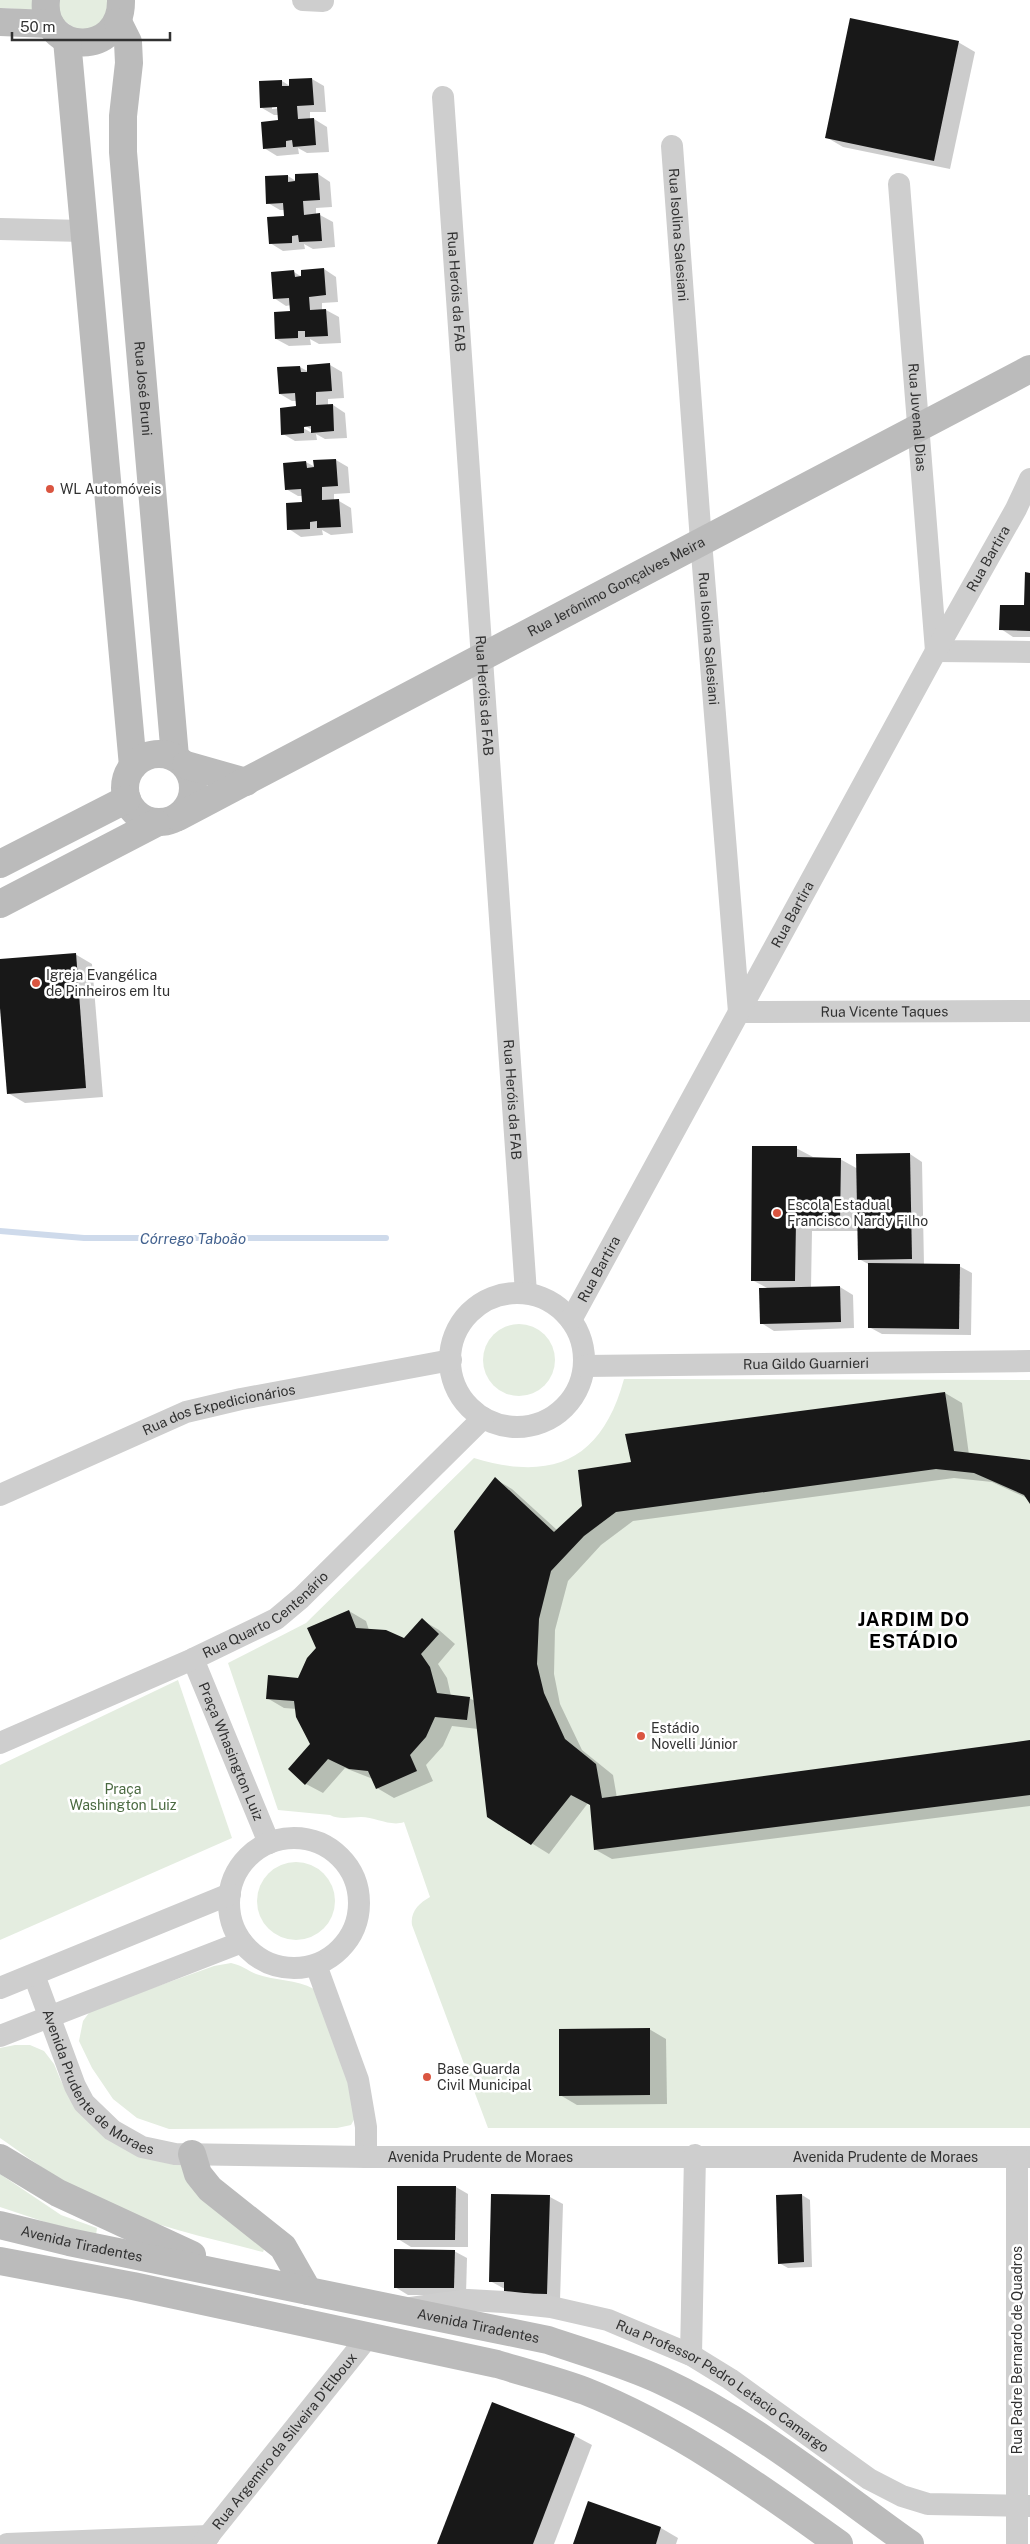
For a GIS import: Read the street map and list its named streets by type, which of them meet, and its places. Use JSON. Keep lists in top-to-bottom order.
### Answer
{
  "streets": {
    "street": [
      "Rua Isolina Salesiani",
      "Rua Heróis da FAB",
      "Rua José Bruni",
      "Rua Juvenal Dias",
      "Rua Bartira",
      "Rua Jerônimo Gonçalves Meira",
      "Rua Vicente Taques",
      "Rua Gildo Guarnieri",
      "Rua dos Expedicionários",
      "Rua Quarto Centenário",
      "Praça Whasington Luiz",
      "Avenida Prudente de Moraes",
      "Avenida Tiradentes",
      "Rua Padre Bernardo de Quadros",
      "Rua Professor Pedro Letacio Camargo",
      "Rua Argemiro da Silveira D'Elboux"
    ]
  },
  "crossings": [
    ["Rua Isolina Salesiani", "Rua Bartira"],
    ["Rua Isolina Salesiani", "Rua Jerônimo Gonçalves Meira"],
    ["Rua Isolina Salesiani", "Rua Vicente Taques"],
    ["Rua Heróis da FAB", "Rua Bartira"],
    ["Rua Heróis da FAB", "Rua Jerônimo Gonçalves Meira"],
    ["Rua Heróis da FAB", "Rua Gildo Guarnieri"],
    ["Rua Heróis da FAB", "Rua dos Expedicionários"],
    ["Rua Heróis da FAB", "Rua Quarto Centenário"],
    ["Rua José Bruni", "Rua Jerônimo Gonçalves Meira"],
    ["Rua Juvenal Dias", "Rua Bartira"],
    ["Rua Juvenal Dias", "Rua Jerônimo Gonçalves Meira"],
    ["Rua Bartira", "Rua Vicente Taques"],
    ["Rua Bartira", "Rua Gildo Guarnieri"],
    ["Rua Bartira", "Rua dos Expedicionários"],
    ["Rua Bartira", "Rua Quarto Centenário"],
    ["Rua Gildo Guarnieri", "Rua dos Expedicionários"],
    ["Rua Gildo Guarnieri", "Rua Quarto Centenário"],
    ["Rua dos Expedicionários", "Rua Quarto Centenário"],
    ["Rua Quarto Centenário", "Praça Whasington Luiz"],
    ["Avenida Prudente de Moraes", "Rua Padre Bernardo de Quadros"],
    ["Avenida Tiradentes", "Rua Professor Pedro Letacio Camargo"],
    ["Rua Padre Bernardo de Quadros", "Rua Professor Pedro Letacio Camargo"]
  ],
  "districts": ["JARDIM DO ESTÁDIO"],
  "water": ["Córrego Taboão"],
  "parks": ["Praça Washington Luiz"],
  "places": [
    "WL Automóveis",
    "Igreja Evangélica de Pinheiros em Itu",
    "Escola Estadual Francisco Nardy Filho",
    "Estádio Novelli Júnior",
    "Base Guarda Civil Municipal"
  ],
  "scale_bar": "50 m"
}
